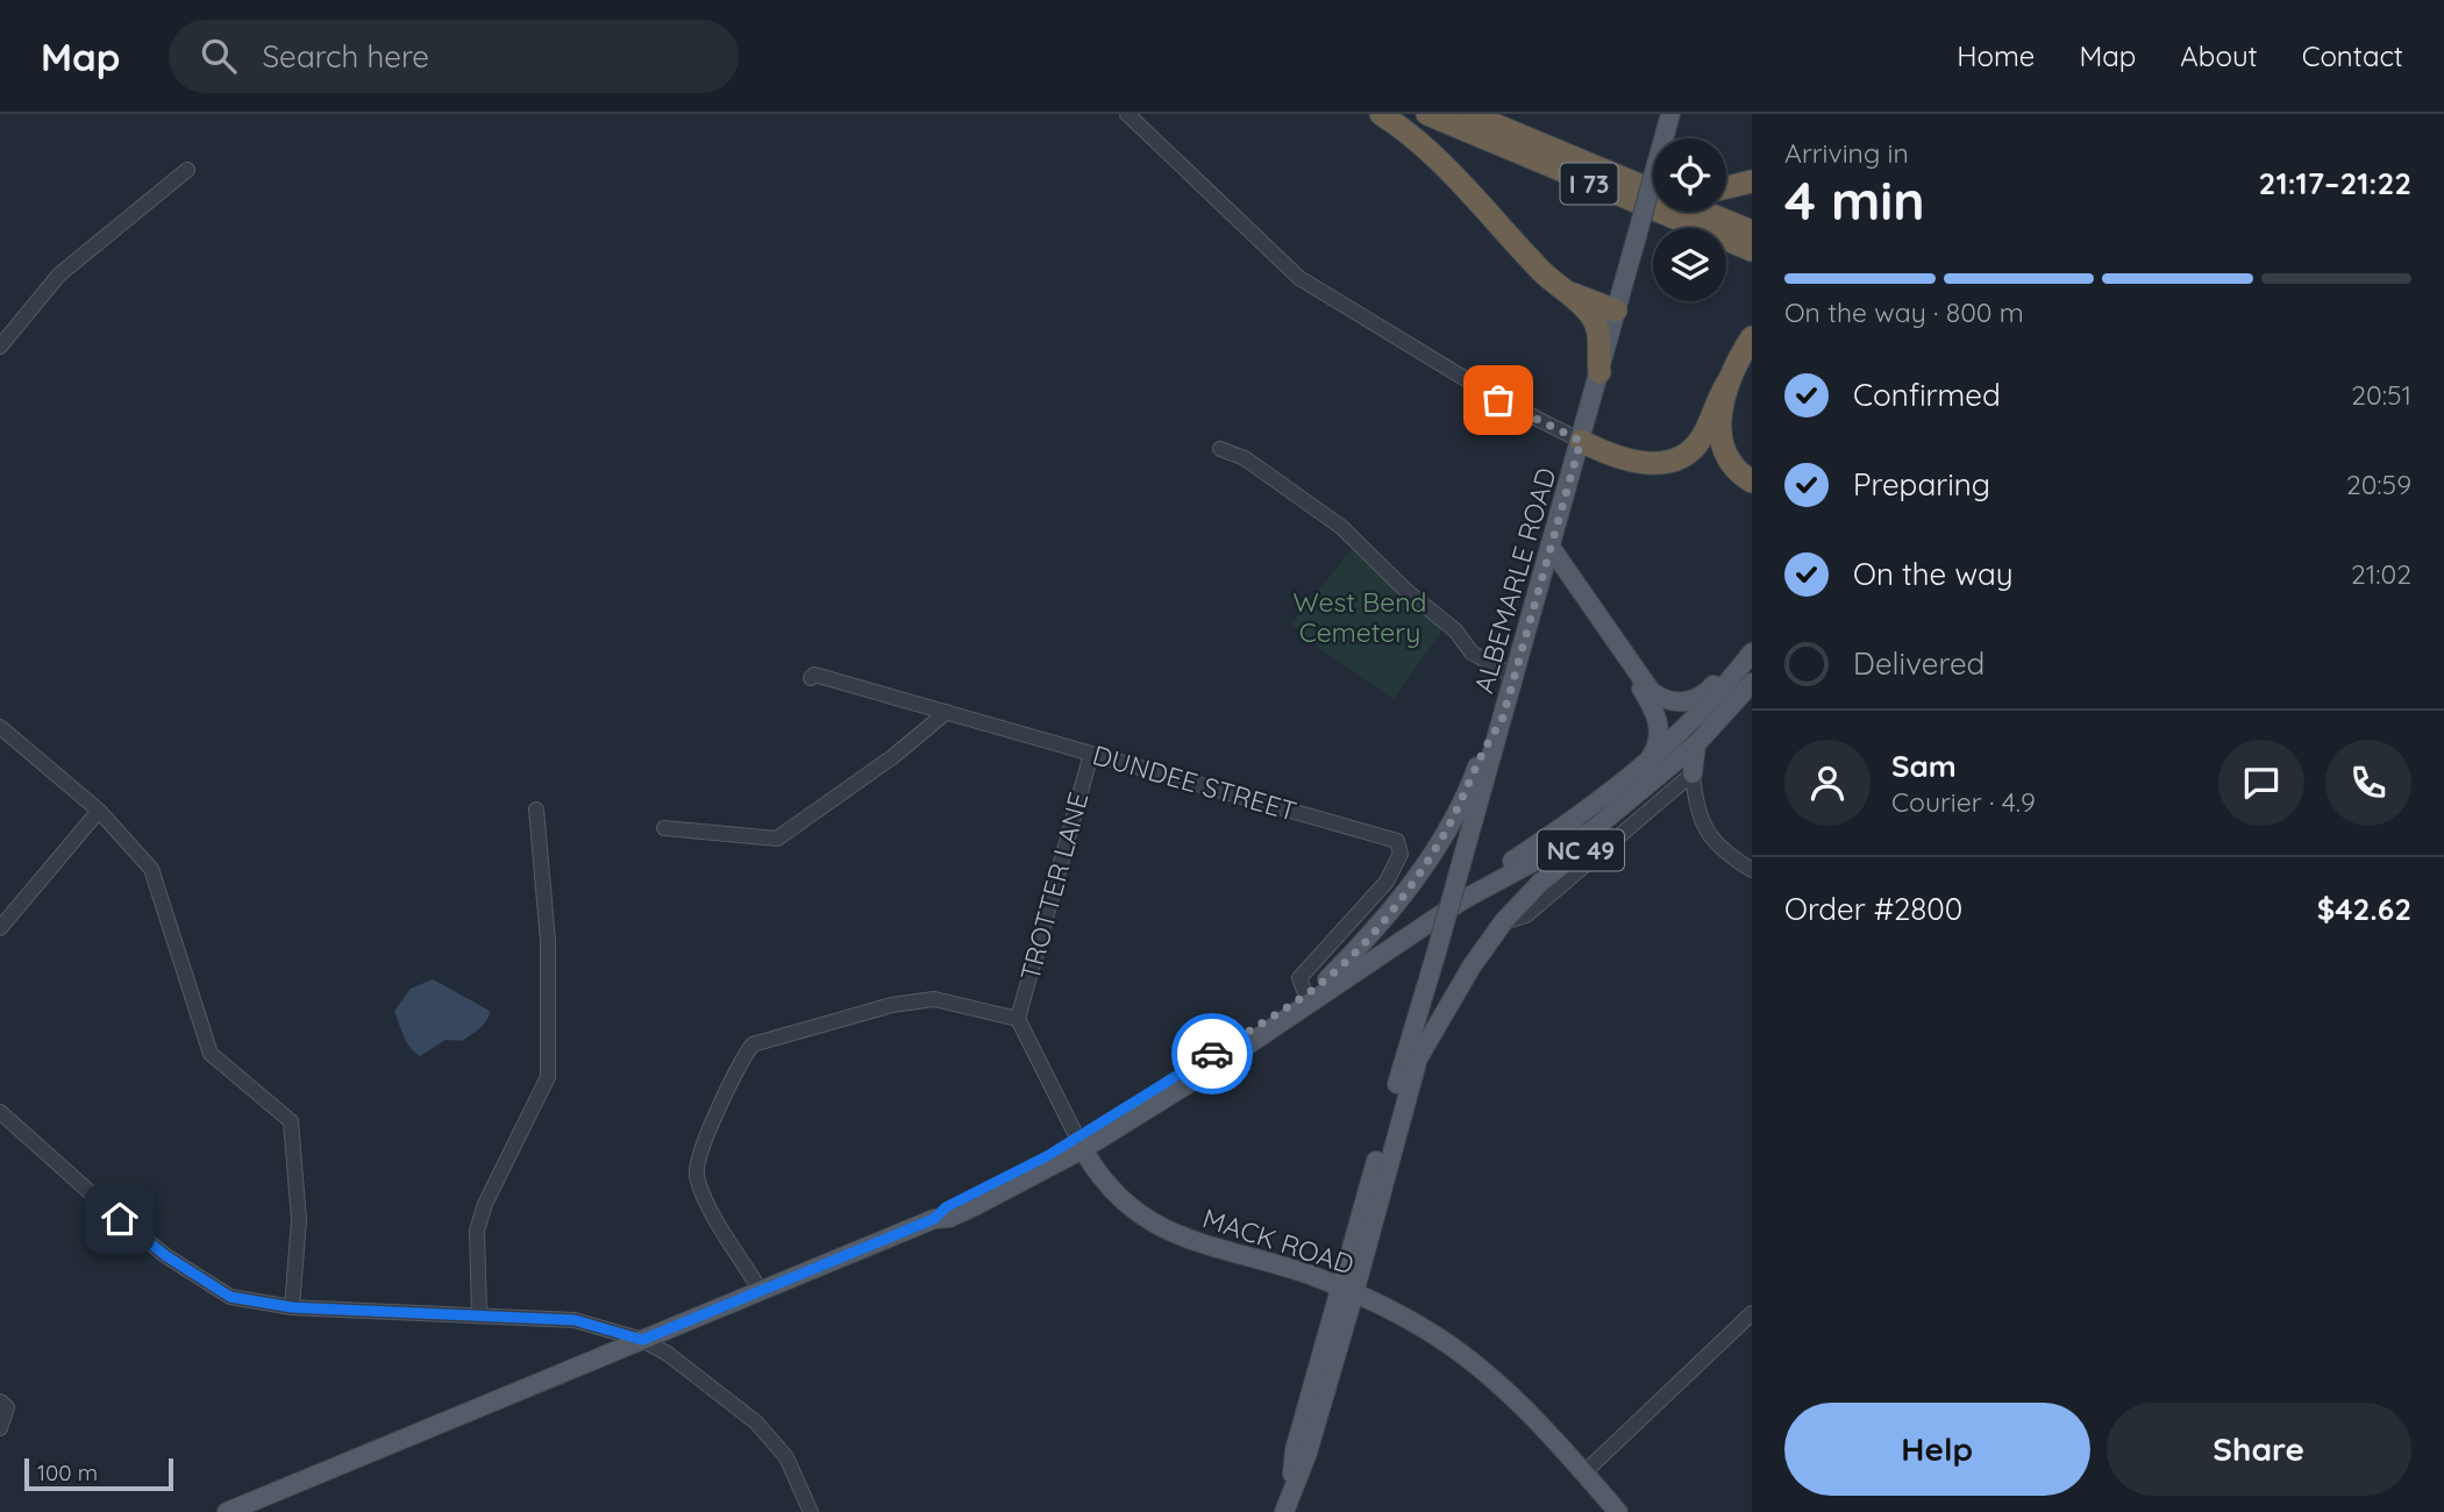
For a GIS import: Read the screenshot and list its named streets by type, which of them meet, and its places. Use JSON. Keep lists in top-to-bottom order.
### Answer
{
  "streets": {
    "highway": ["I 73"],
    "main road": ["ALBEMARLE ROAD", "NC 49", "MACK ROAD"],
    "street": ["DUNDEE STREET", "TROTTER LANE"]
  },
  "crossings": [
    ["ALBEMARLE ROAD", "NC 49"],
    ["ALBEMARLE ROAD", "MACK ROAD"],
    ["DUNDEE STREET", "TROTTER LANE"],
    ["NC 49", "MACK ROAD"]
  ],
  "parks": ["West Bend Cemetery"],
  "scale_bar": "100 m",
  "page": {
    "header": "Map",
    "search": "Search here",
    "nav": [
      "Home",
      "Map",
      "About",
      "Contact"
    ],
    "heading": ["4 min", "Arriving in", "21:17–21:22"],
    "panel": [
      "Sam",
      "Courier · 4.9",
      "Order #2800",
      "$42.62"
    ],
    "bar": "On the way · 800 m",
    "list": [
      ["Confirmed", "20:51"],
      ["Preparing", "20:59"],
      ["On the way", "21:02"],
      "Delivered"
    ],
    "buttons": ["Help", "Share"],
    "scale": "100 m"
  }
}
